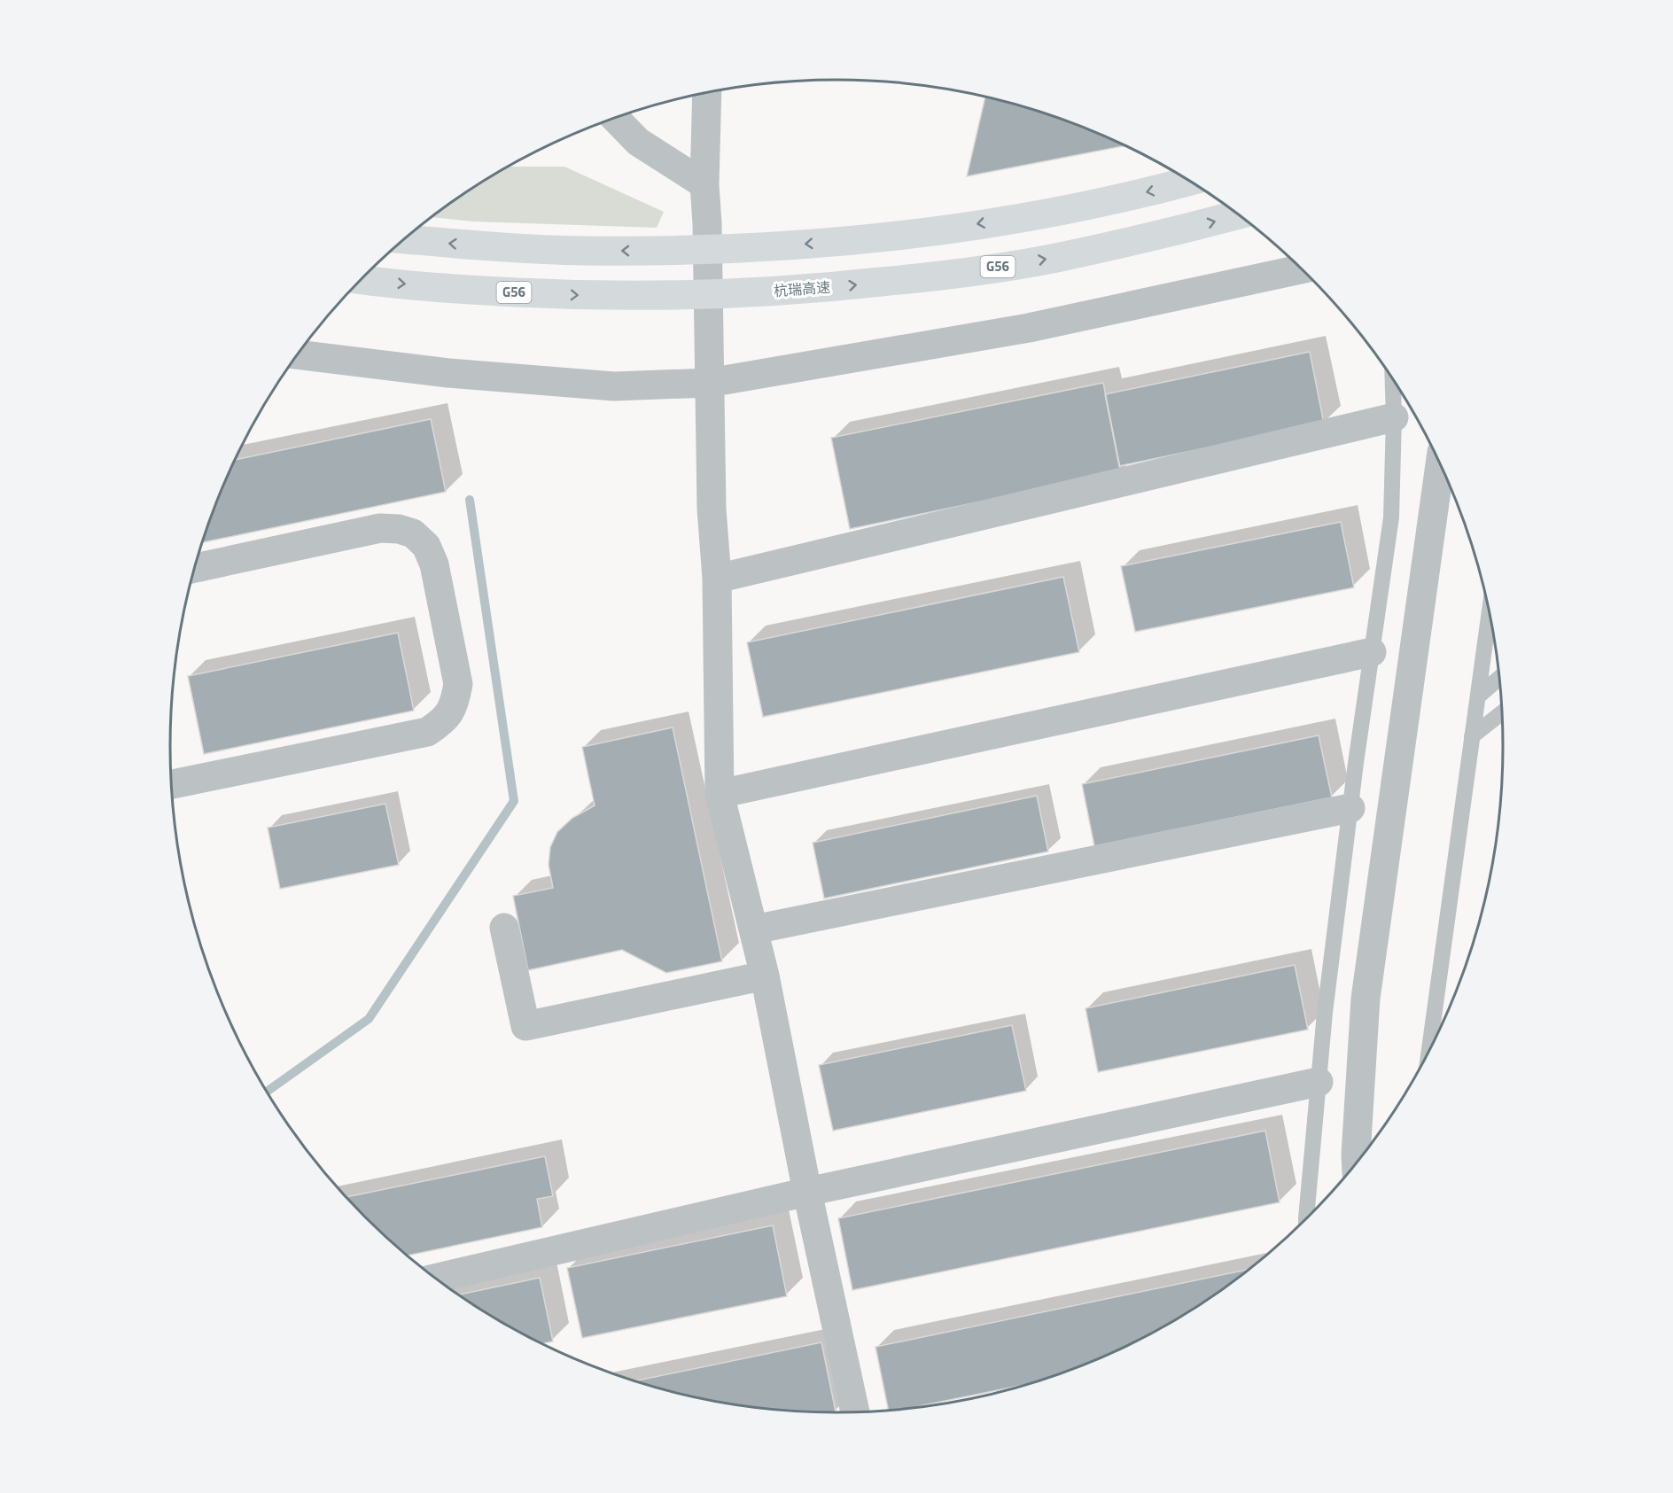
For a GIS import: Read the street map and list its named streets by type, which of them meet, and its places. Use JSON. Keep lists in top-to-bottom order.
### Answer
{
  "streets": {
    "highway": ["G56", "杭瑞高速"]
  }
}
